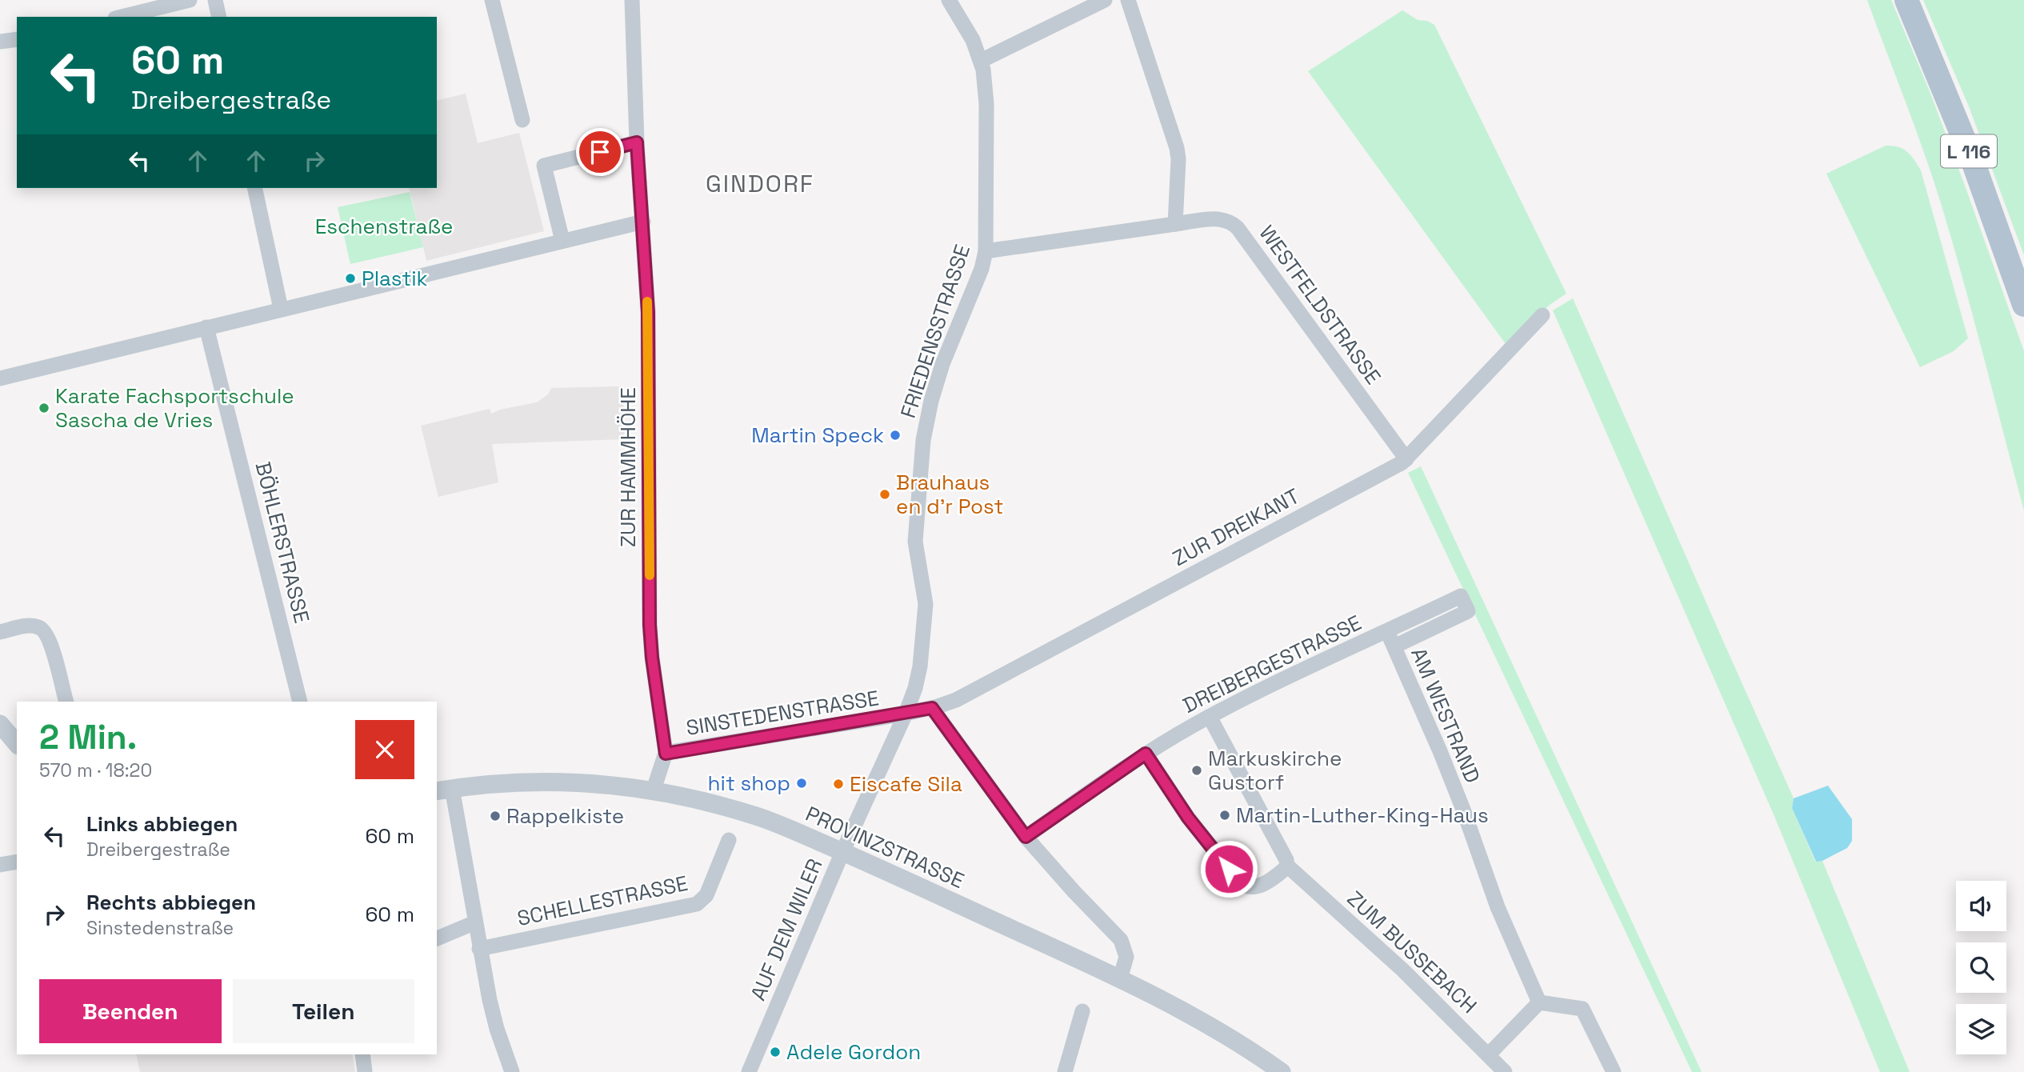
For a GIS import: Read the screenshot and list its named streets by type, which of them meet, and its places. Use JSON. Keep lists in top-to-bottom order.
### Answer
{
  "streets": {
    "main road": ["L 116"],
    "street": [
      "WESTFELDSTRASSE",
      "FRIEDENSSTRASSE",
      "ZUR HAMMHÖHE",
      "ZUR DREIKANT",
      "BÖHLERSTRASSE",
      "DREIBERGESTRASSE",
      "SINSTEDENSTRASSE",
      "AM WESTRAND",
      "PROVINZSTRASSE",
      "SCHELLESTRASSE",
      "AUF DEM WILER",
      "ZUM BUSSEBACH"
    ]
  },
  "crossings": [
    ["WESTFELDSTRASSE", "FRIEDENSSTRASSE"],
    ["WESTFELDSTRASSE", "ZUR DREIKANT"],
    ["FRIEDENSSTRASSE", "ZUR DREIKANT"],
    ["FRIEDENSSTRASSE", "SINSTEDENSTRASSE"],
    ["FRIEDENSSTRASSE", "AUF DEM WILER"],
    ["ZUR HAMMHÖHE", "SINSTEDENSTRASSE"],
    ["ZUR HAMMHÖHE", "PROVINZSTRASSE"],
    ["ZUR DREIKANT", "SINSTEDENSTRASSE"],
    ["ZUR DREIKANT", "AUF DEM WILER"],
    ["DREIBERGESTRASSE", "AM WESTRAND"],
    ["SINSTEDENSTRASSE", "AUF DEM WILER"],
    ["PROVINZSTRASSE", "AUF DEM WILER"]
  ],
  "districts": ["GINDORF"],
  "parks": ["Eschenstraße"],
  "places": [
    "Plastik",
    "Karate Fachsportschule Sascha de Vries",
    "Martin Speck",
    "Brauhaus en d'r Post",
    "Markuskirche Gustorf",
    "hit shop",
    "Eiscafe Sila",
    "Martin-Luther-King-Haus",
    "Rappelkiste",
    "Adele Gordon"
  ],
  "page": {
    "turn": ["60 m", "Dreibergestraße"],
    "heading": ["2 Min.", "570 m · 18:20"],
    "list": [
      {
        "name": "Links abbiegen",
        "note": "Dreibergestraße",
        "value": "60 m"
      },
      {
        "name": "Rechts abbiegen",
        "note": "Sinstedenstraße",
        "value": "60 m"
      }
    ],
    "buttons": ["Beenden", "Teilen"]
  }
}
